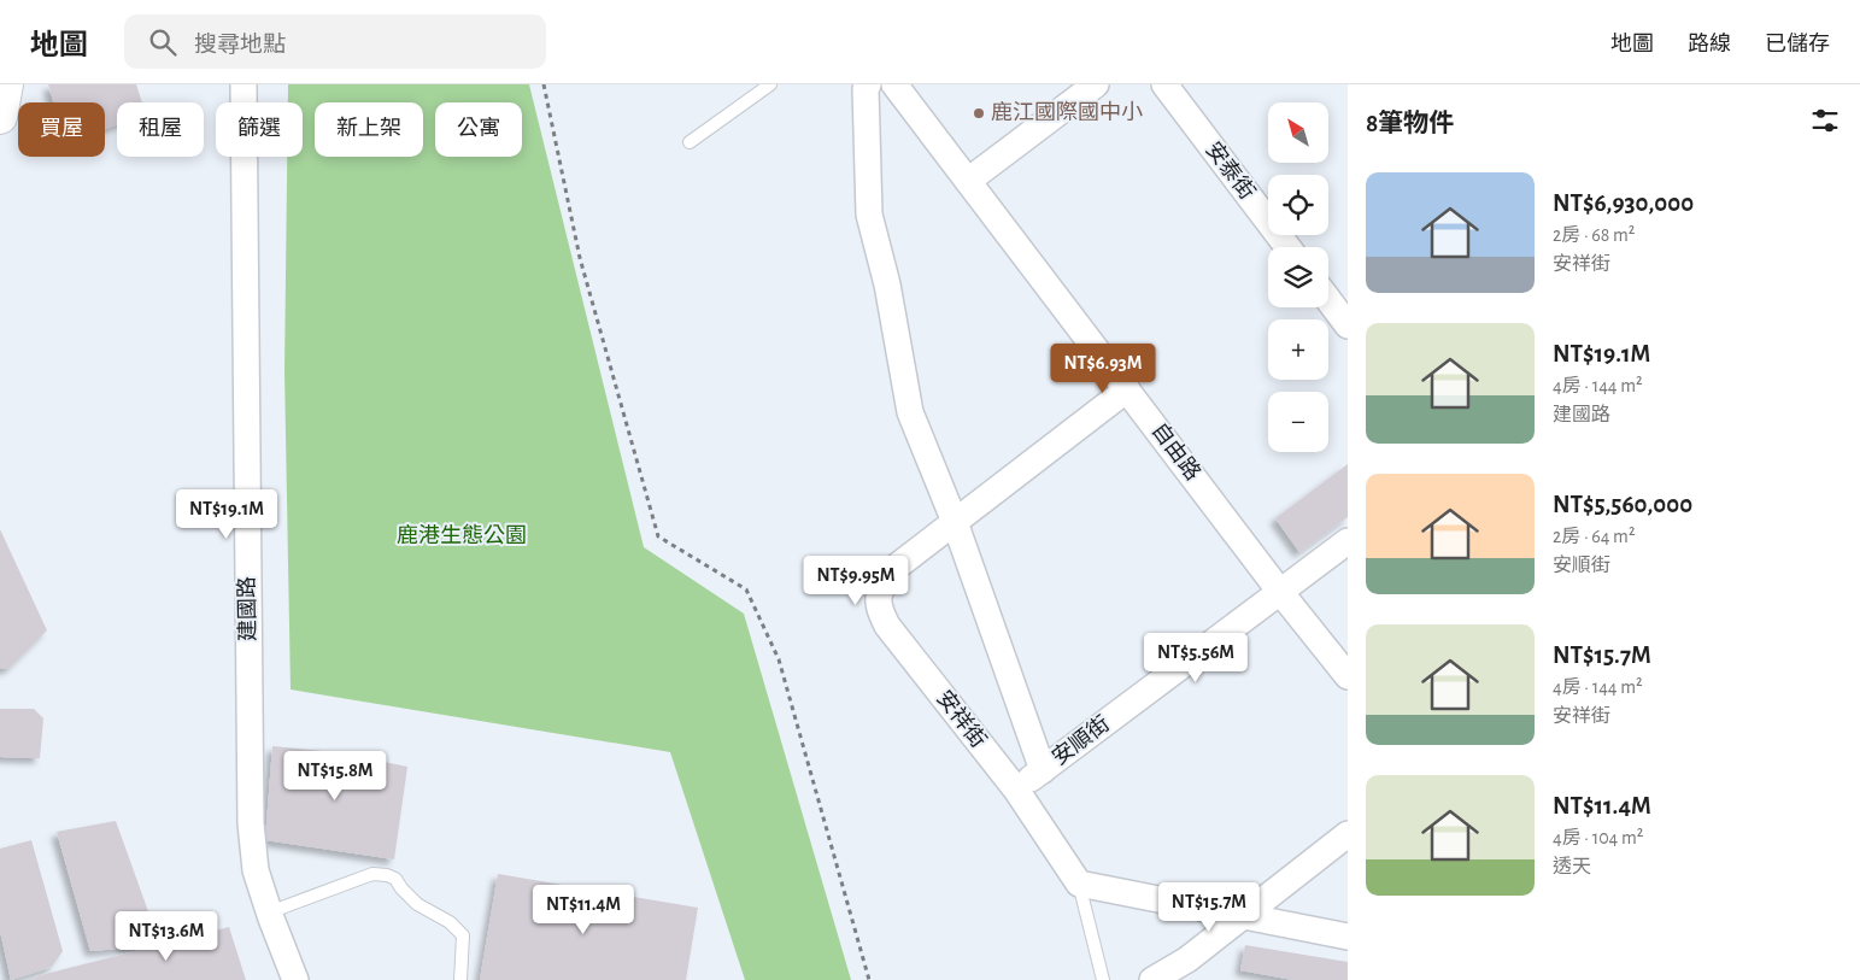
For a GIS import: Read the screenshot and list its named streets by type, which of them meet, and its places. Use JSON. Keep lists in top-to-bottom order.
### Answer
{
  "streets": {
    "street": [
      "安泰街",
      "自由路",
      "建國路",
      "安祥街",
      "安順街"
    ]
  },
  "crossings": [
    ["自由路", "安祥街"],
    ["自由路", "安順街"],
    ["安祥街", "安順街"]
  ],
  "parks": ["鹿港生態公園"],
  "places": ["鹿江國際國中小"],
  "north": "top left",
  "page": {
    "header": "地圖",
    "search": "搜尋地點",
    "nav": ["地圖", "路線", "已儲存"],
    "heading": "8筆物件",
    "map_buttons": ["+", "−"],
    "chip": [
      "買屋",
      "租屋",
      "篩選",
      "新上架",
      "公寓"
    ],
    "list": [
      {
        "name": "NT$6,930,000",
        "note": "2房 · 68 m² · 安祥街"
      },
      {
        "name": "NT$19.1M",
        "note": "4房 · 144 m² · 建國路"
      },
      {
        "name": "NT$5,560,000",
        "note": "2房 · 64 m² · 安順街"
      },
      {
        "name": "NT$15.7M",
        "note": "4房 · 144 m² · 安祥街"
      },
      {
        "name": "NT$11.4M",
        "note": "4房 · 104 m² · 透天"
      }
    ],
    "price": [
      "NT$6.93M",
      "NT$19.1M",
      "NT$9.95M",
      "NT$5.56M",
      "NT$15.8M",
      "NT$15.7M",
      "NT$11.4M",
      "NT$13.6M"
    ]
  }
}
